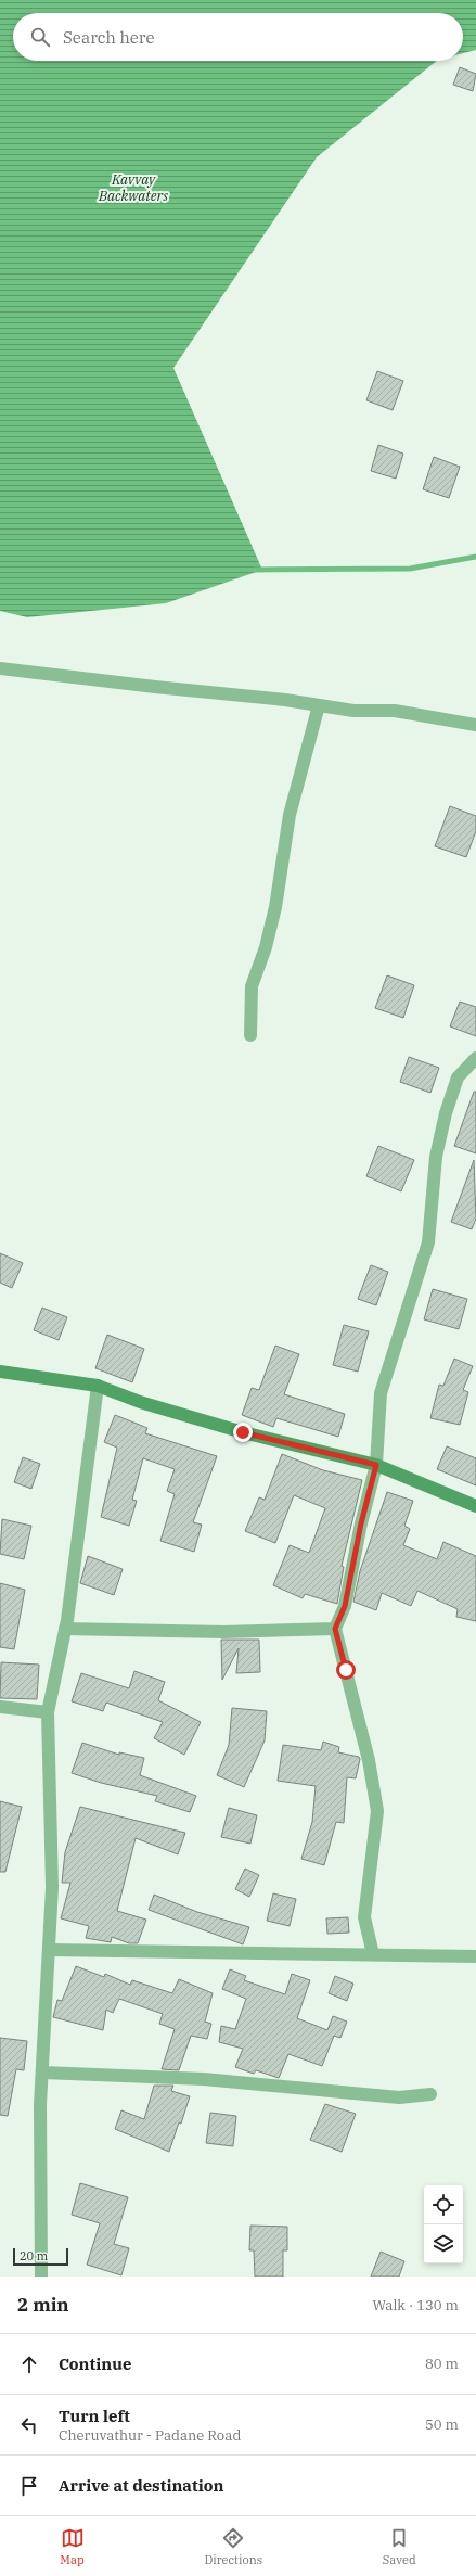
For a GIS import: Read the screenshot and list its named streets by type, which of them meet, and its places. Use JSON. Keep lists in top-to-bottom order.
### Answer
{
  "water": ["Kavvay Backwaters"],
  "scale_bar": "20 m",
  "page": {
    "search": "Search here",
    "scale": "20 m",
    "heading": ["2 min", "Walk · 130 m"],
    "list": [
      ["Continue", "80 m"],
      ["Turn left", "Cheruvathur - Padane Road", "50 m"],
      "Arrive at destination"
    ],
    "nav": ["Map", "Directions", "Saved"]
  }
}
